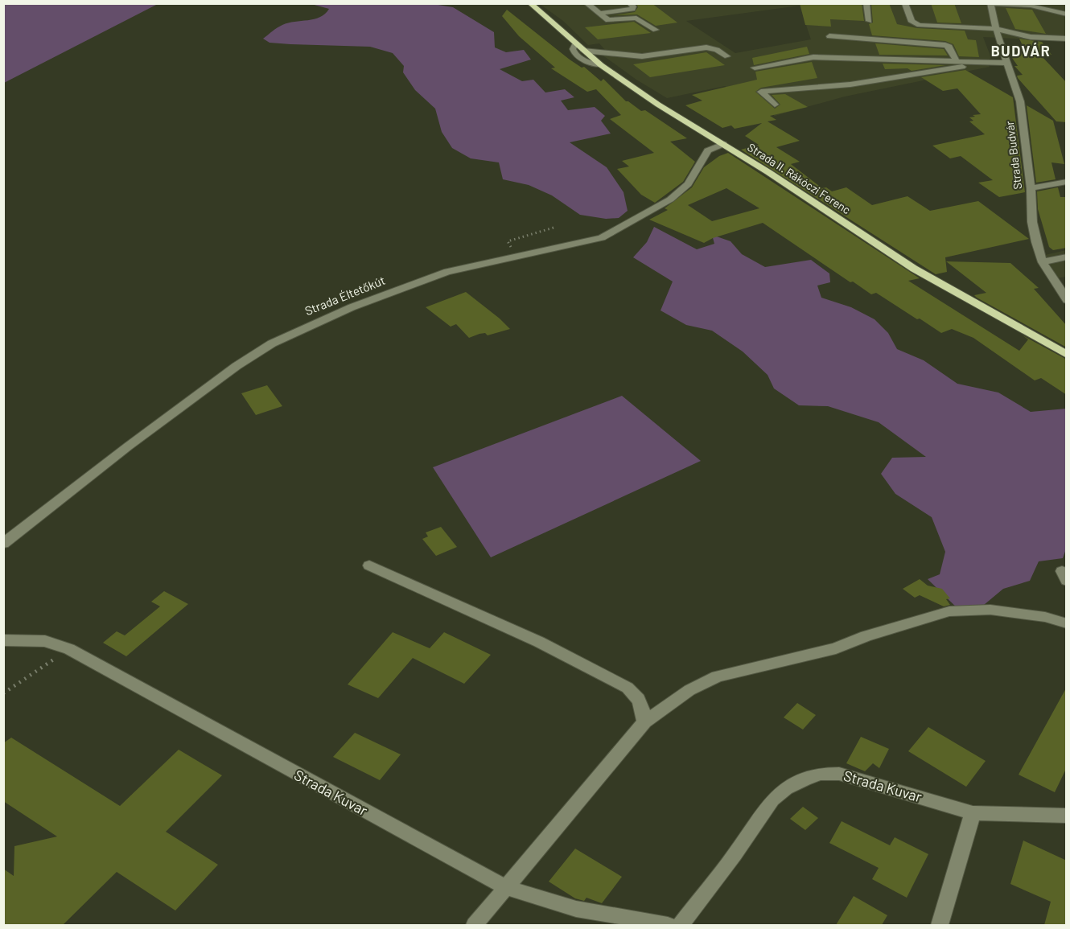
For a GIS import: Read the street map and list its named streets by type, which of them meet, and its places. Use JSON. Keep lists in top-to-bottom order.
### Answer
{
  "streets": {
    "main road": ["Strada II. Rákóczi Ferenc"],
    "street": ["Strada Budvár", "Strada Éltetőkút", "Strada Kuvar"]
  },
  "crossings": [
    ["Strada II. Rákóczi Ferenc", "Strada Éltetőkút"]
  ],
  "districts": ["BUDVÁR"]
}
